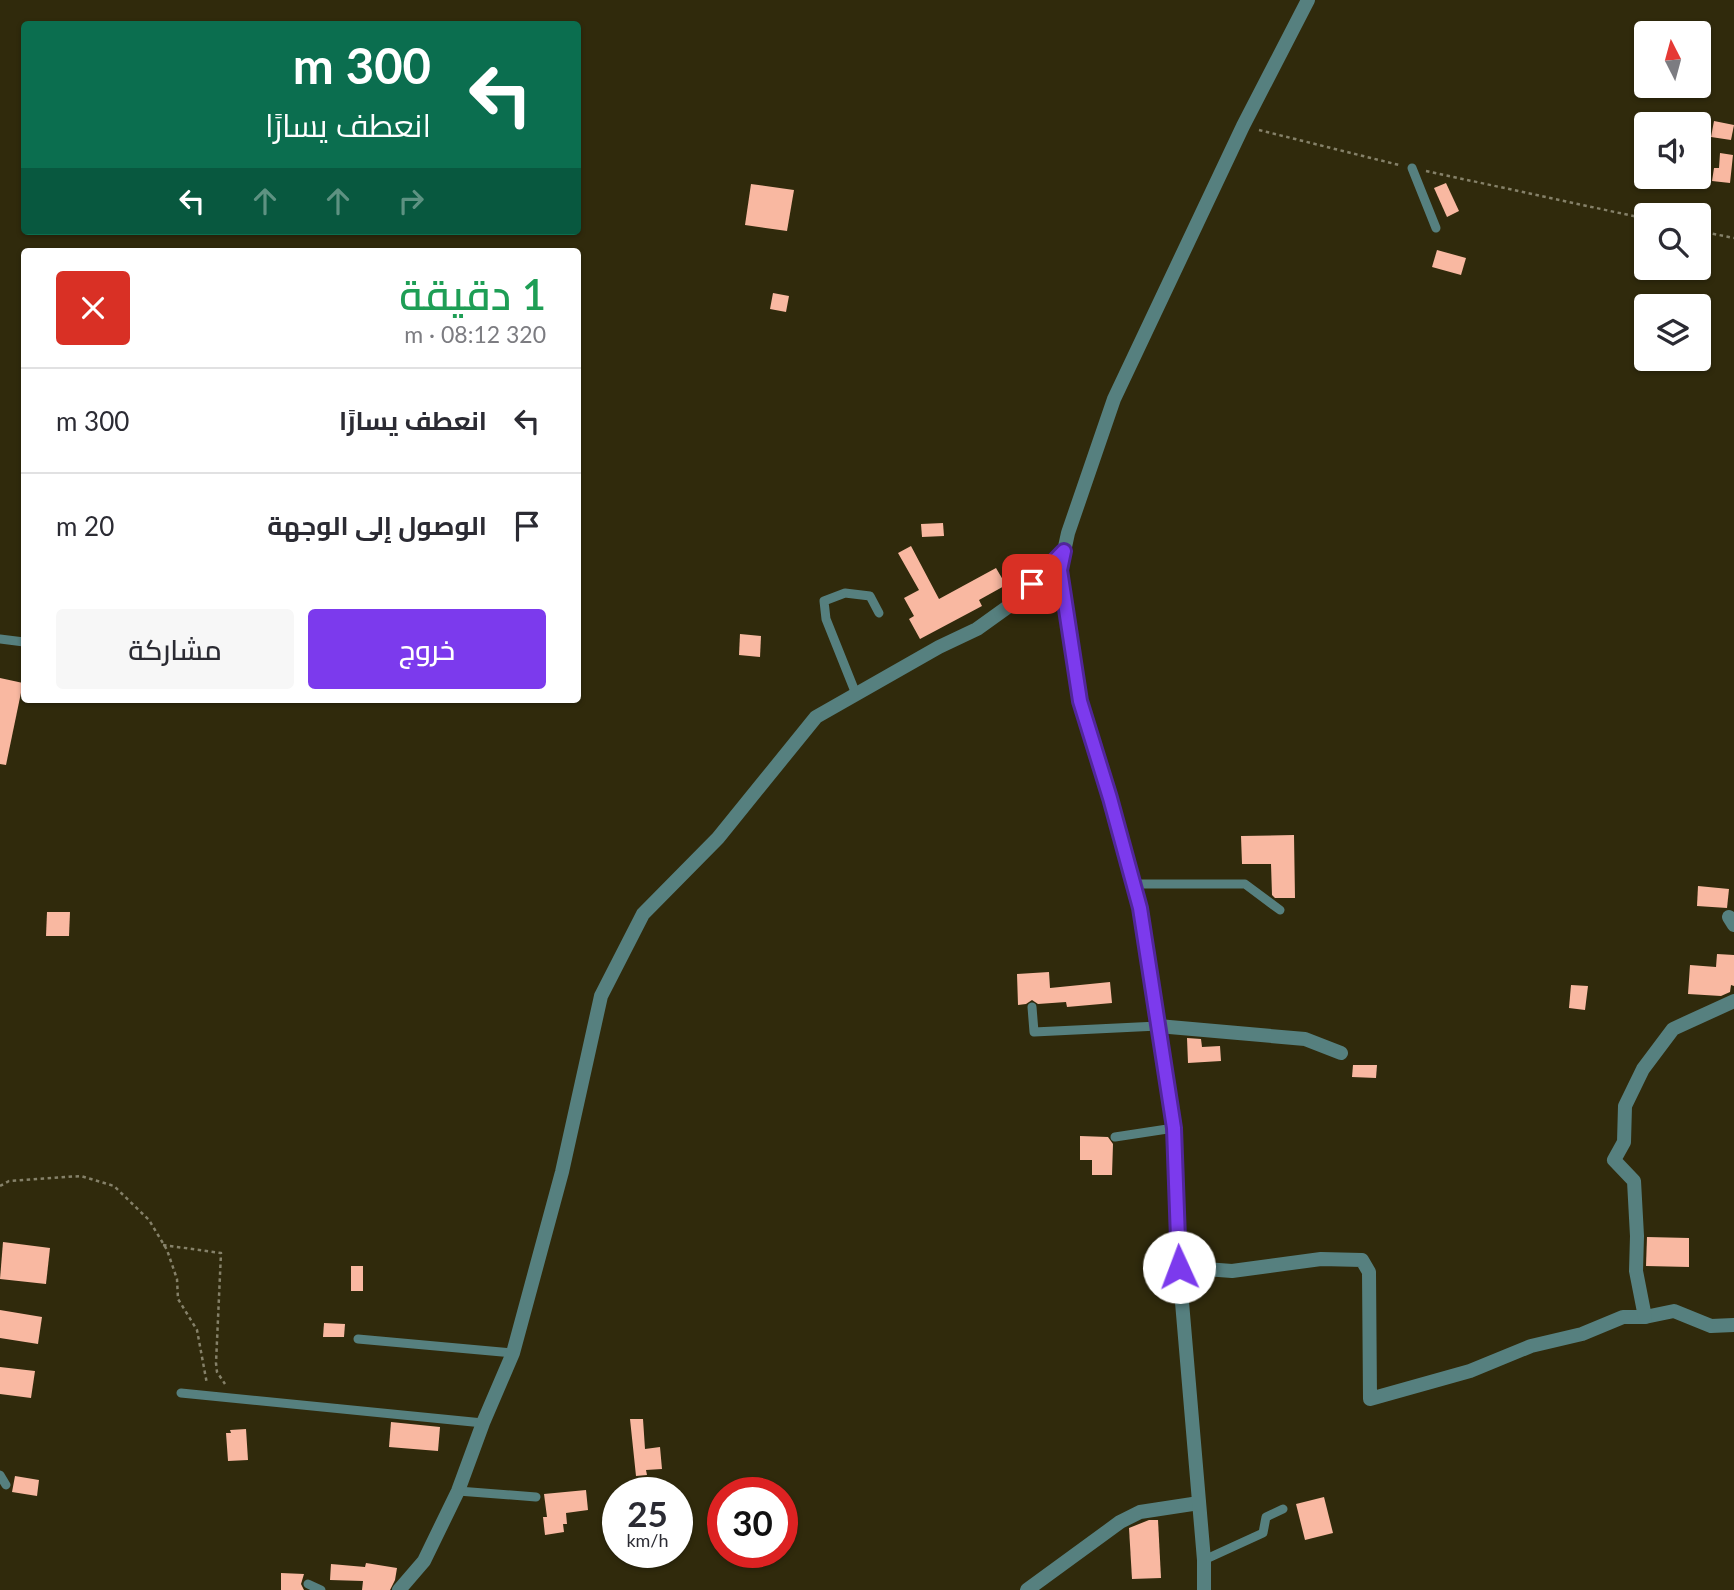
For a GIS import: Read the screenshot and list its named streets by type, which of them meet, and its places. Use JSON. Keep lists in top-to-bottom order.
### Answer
{
  "north": "top",
  "page": {
    "turn": ["300 m", "انعطف يسارًا"],
    "heading": ["1 دقيقة", "320 m · 08:12"],
    "list": [
      {
        "name": "انعطف يسارًا",
        "value": "300 m"
      },
      {
        "name": "الوصول إلى الوجهة",
        "value": "20 m"
      }
    ],
    "buttons": ["خروج", "مشاركة"],
    "speed": "25 km/h",
    "limit": "30"
  }
}
